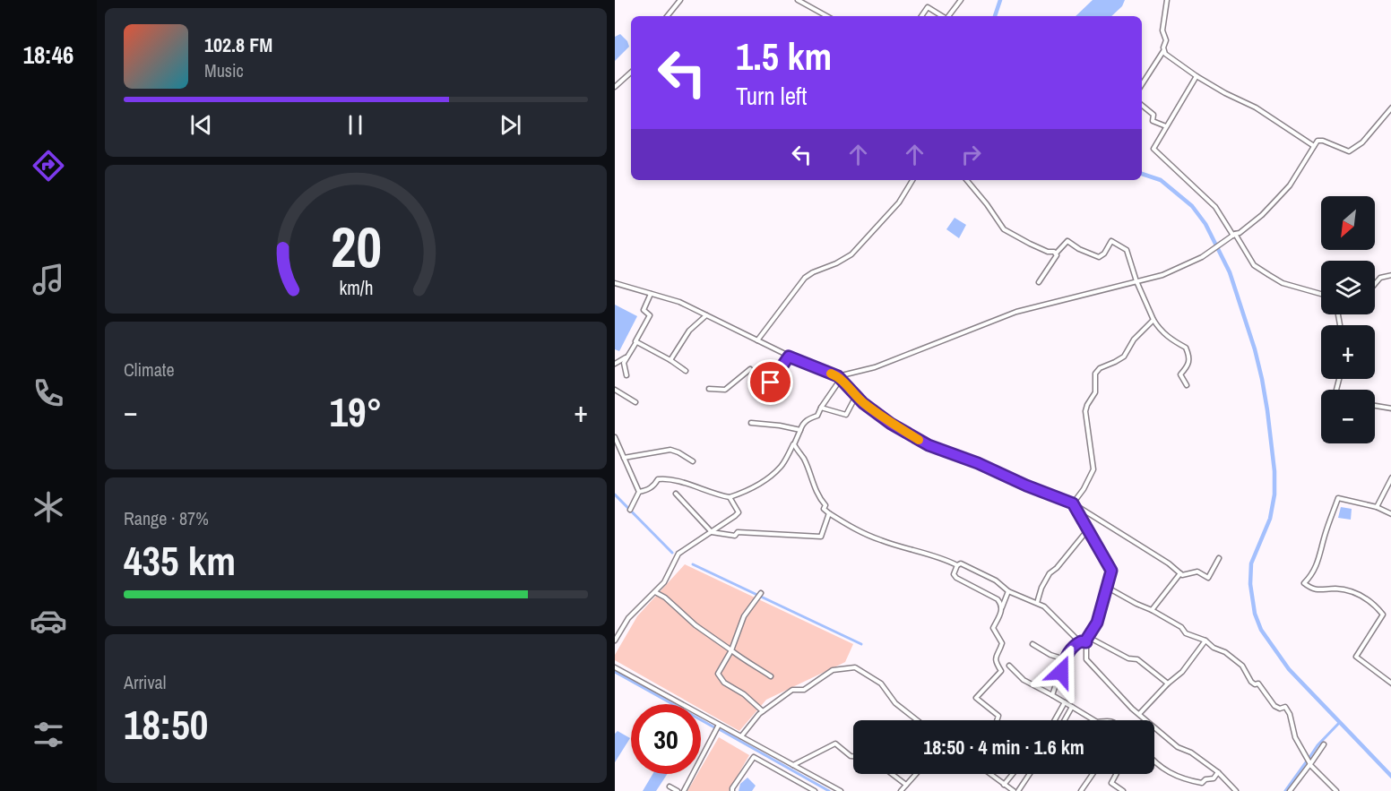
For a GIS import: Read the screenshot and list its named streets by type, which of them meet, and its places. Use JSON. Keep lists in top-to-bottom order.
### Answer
{
  "north": "bottom left",
  "page": {
    "tabs": "18:46",
    "turn": ["1.5 km", "Turn left"],
    "song": ["102.8 FM", "Music"],
    "map_buttons": ["+", "−"],
    "tile": [
      "Climate",
      ["Range · 87%", "435 km"],
      ["Arrival", "18:50"]
    ],
    "heat": ["−", "19°", "+"],
    "limit": "30",
    "trip": "18:50 · 4 min · 1.6 km",
    "gauge": ["20", "km/h"]
  }
}
